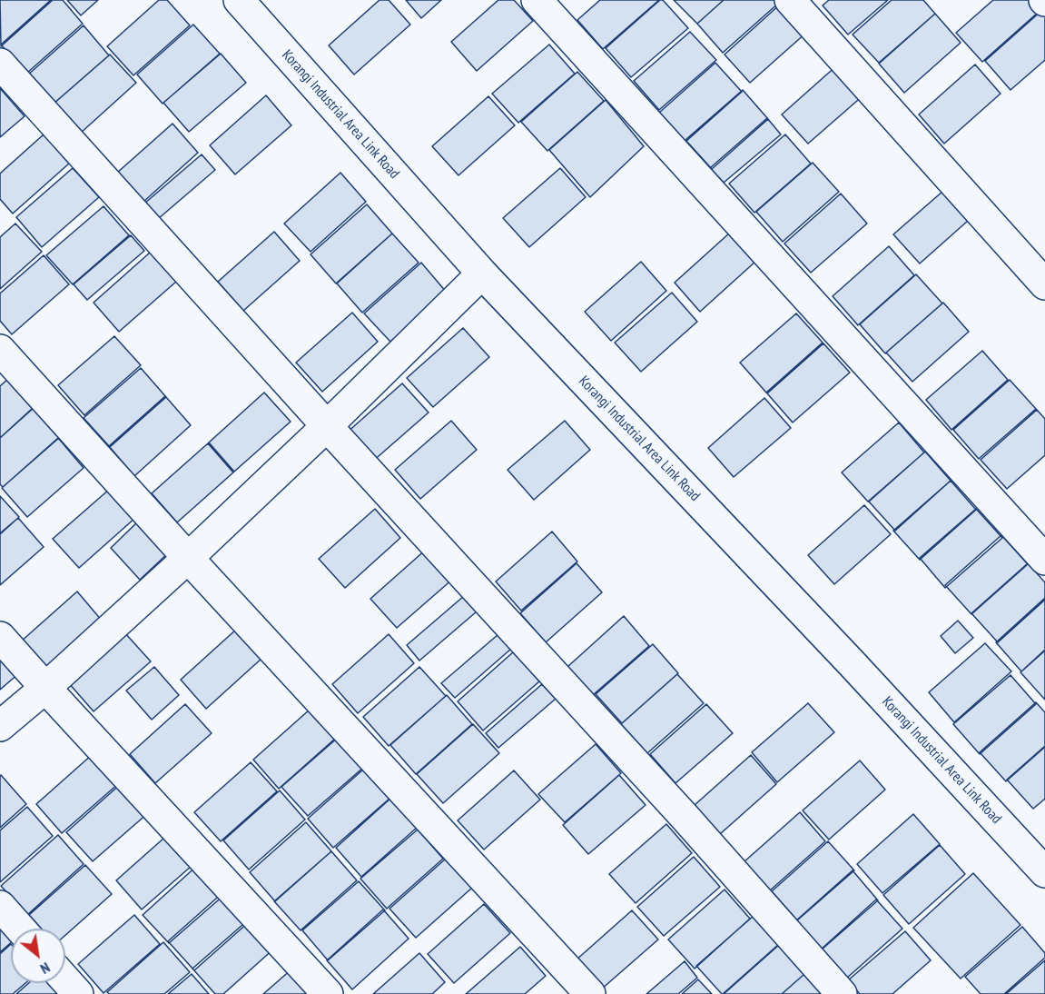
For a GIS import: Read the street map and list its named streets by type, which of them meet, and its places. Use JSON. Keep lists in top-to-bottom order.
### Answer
{
  "streets": {
    "street": ["Korangi Industrial Area Link Road"]
  },
  "north": "bottom right"
}
